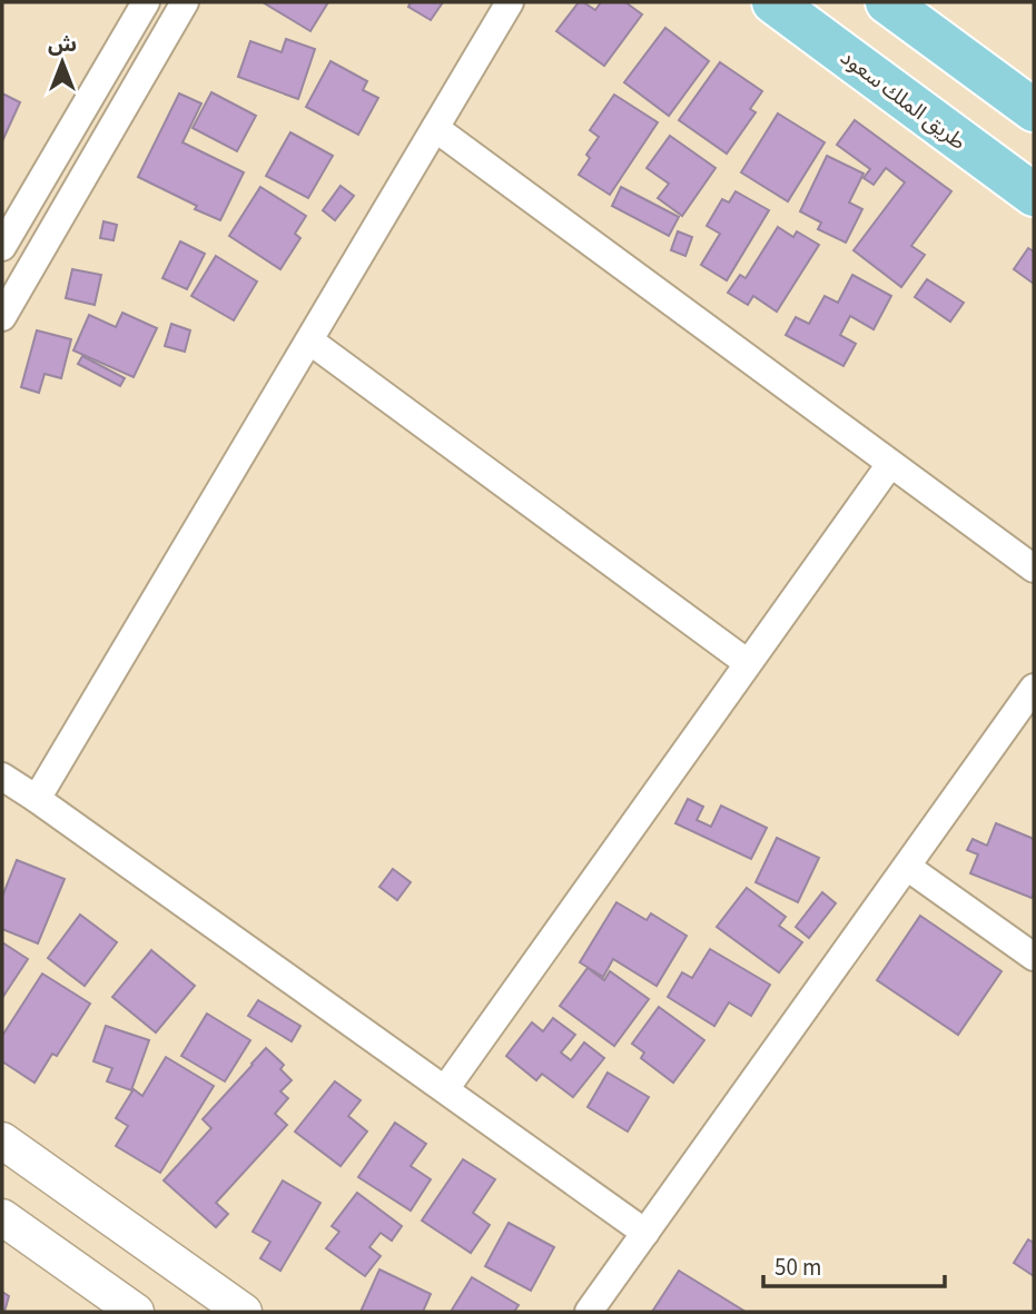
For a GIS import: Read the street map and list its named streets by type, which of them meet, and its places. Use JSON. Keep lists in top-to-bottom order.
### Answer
{
  "streets": {
    "main road": ["طريق الملك سعود"]
  },
  "scale_bar": "50 m",
  "north": "top"
}
